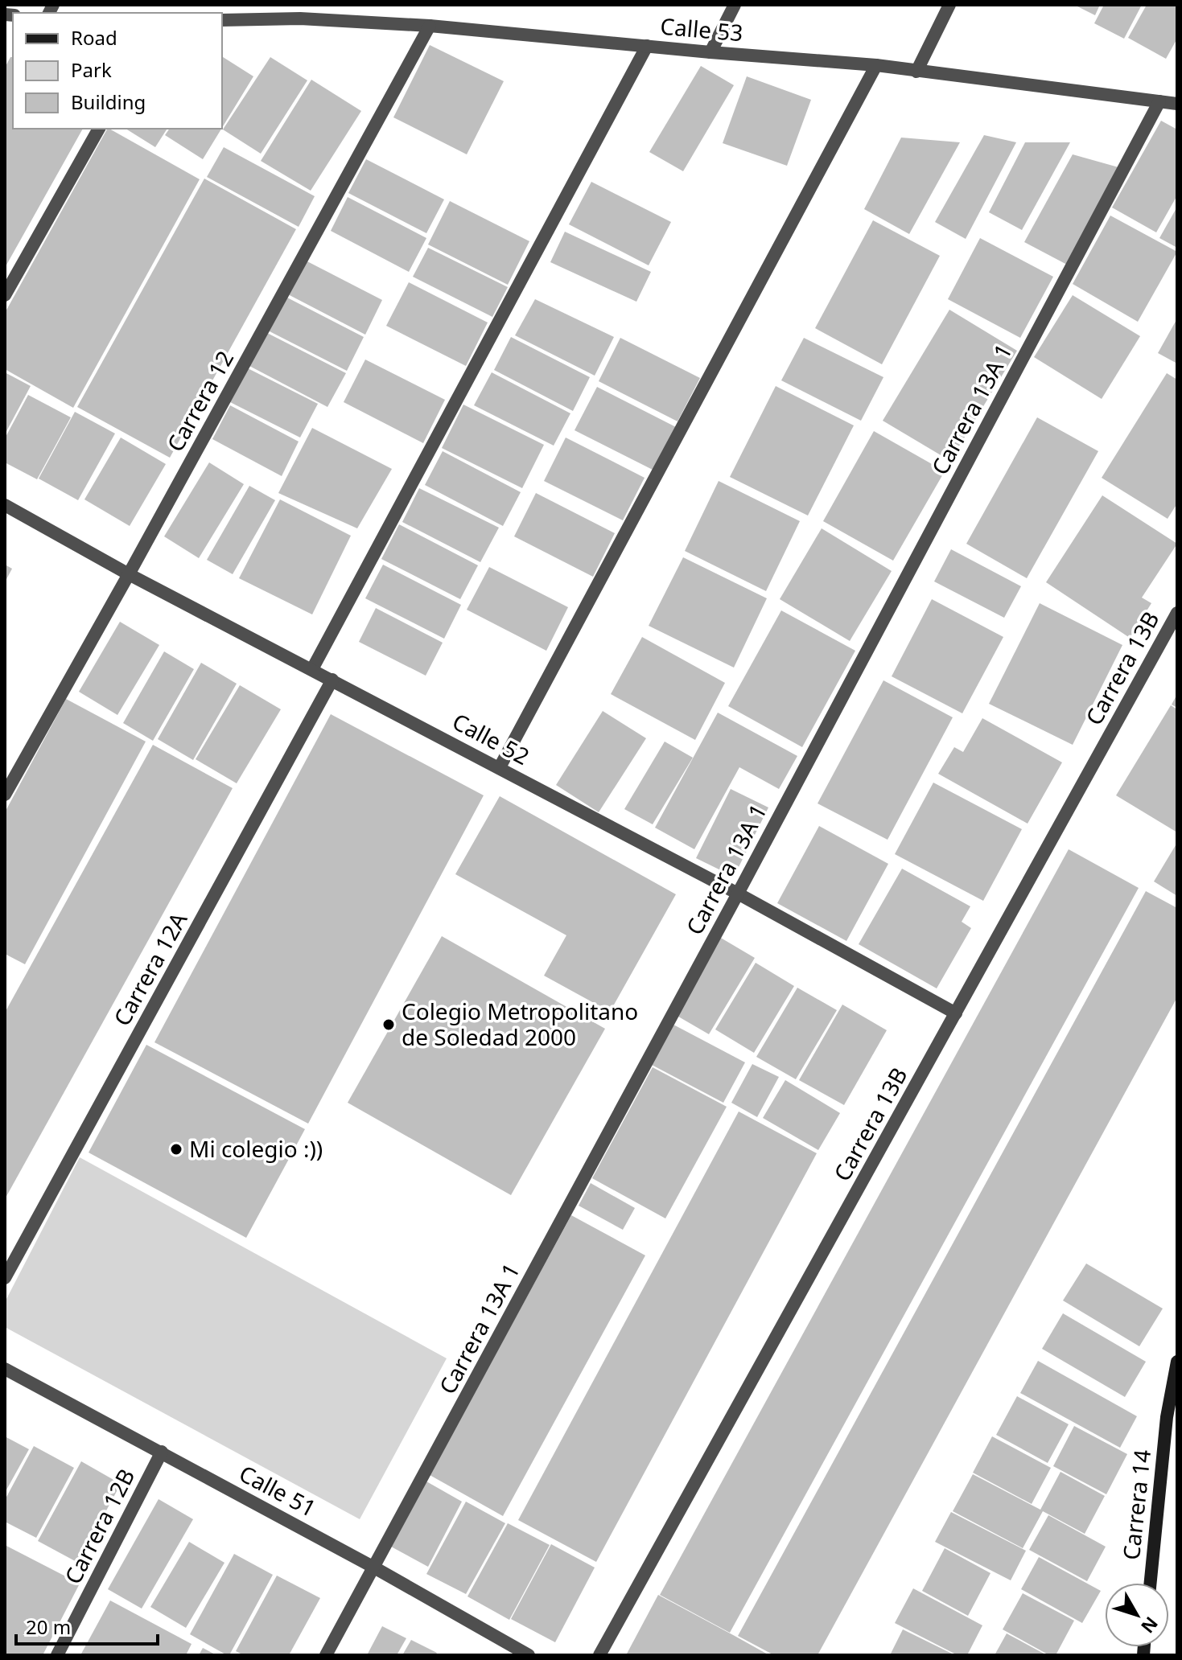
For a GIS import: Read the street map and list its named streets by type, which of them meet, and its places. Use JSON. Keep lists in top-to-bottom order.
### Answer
{
  "streets": {
    "main road": ["Carrera 14"],
    "street": [
      "Calle 53",
      "Carrera 12",
      "Carrera 13A 1",
      "Carrera 13B",
      "Calle 52",
      "Carrera 12A",
      "Calle 51",
      "Carrera 12B"
    ]
  },
  "crossings": [
    ["Calle 53", "Carrera 12"],
    ["Calle 53", "Carrera 13A 1"],
    ["Carrera 12", "Calle 52"],
    ["Carrera 13A 1", "Calle 52"],
    ["Carrera 13A 1", "Calle 51"],
    ["Carrera 13B", "Calle 52"],
    ["Calle 52", "Carrera 12A"],
    ["Calle 51", "Carrera 12B"]
  ],
  "places": ["Colegio Metropolitano de Soledad 2000", "Mi colegio :))"],
  "legend": ["Road", "Park", "Building"],
  "scale_bar": "20 m",
  "north": "bottom right"
}
